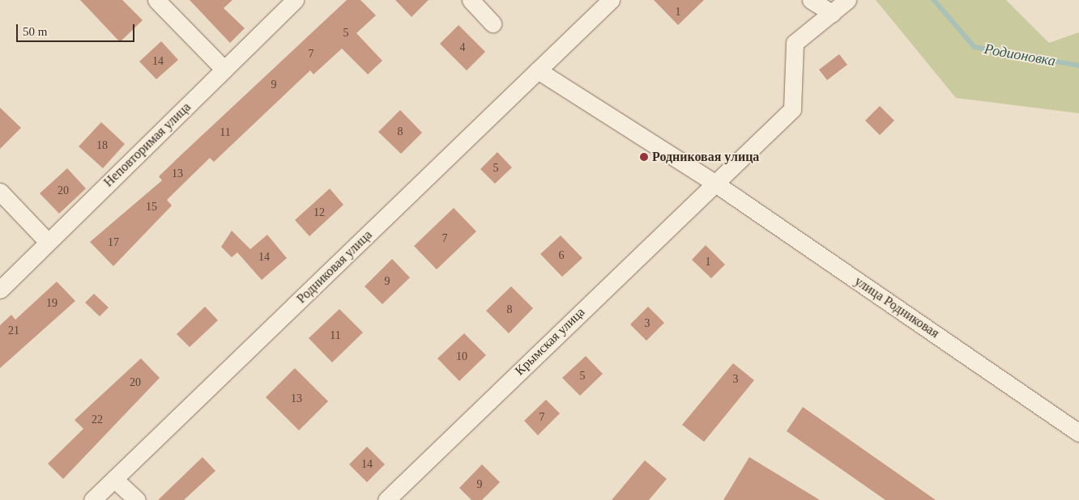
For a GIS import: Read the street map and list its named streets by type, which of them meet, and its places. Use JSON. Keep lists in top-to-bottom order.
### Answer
{
  "streets": {
    "street": [
      "Неповторимая улица",
      "Родниковая улица",
      "улица Родниковая",
      "Крымская улица"
    ]
  },
  "crossings": [
    ["Родниковая улица", "улица Родниковая"],
    ["улица Родниковая", "Крымская улица"]
  ],
  "water": ["Родионовка"],
  "places": ["Родниковая улица"],
  "house_numbers": [
    "1",
    "5",
    "4",
    "7",
    "14",
    "9",
    "8",
    "11",
    "18",
    "5",
    "13",
    "20",
    "15",
    "12",
    "7",
    "17",
    "6",
    "14",
    "1",
    "9",
    "19",
    "8",
    "3",
    "21",
    "11",
    "10",
    "5",
    "3",
    "20",
    "13",
    "7",
    "22",
    "14",
    "9"
  ],
  "scale_bar": "50 m"
}
